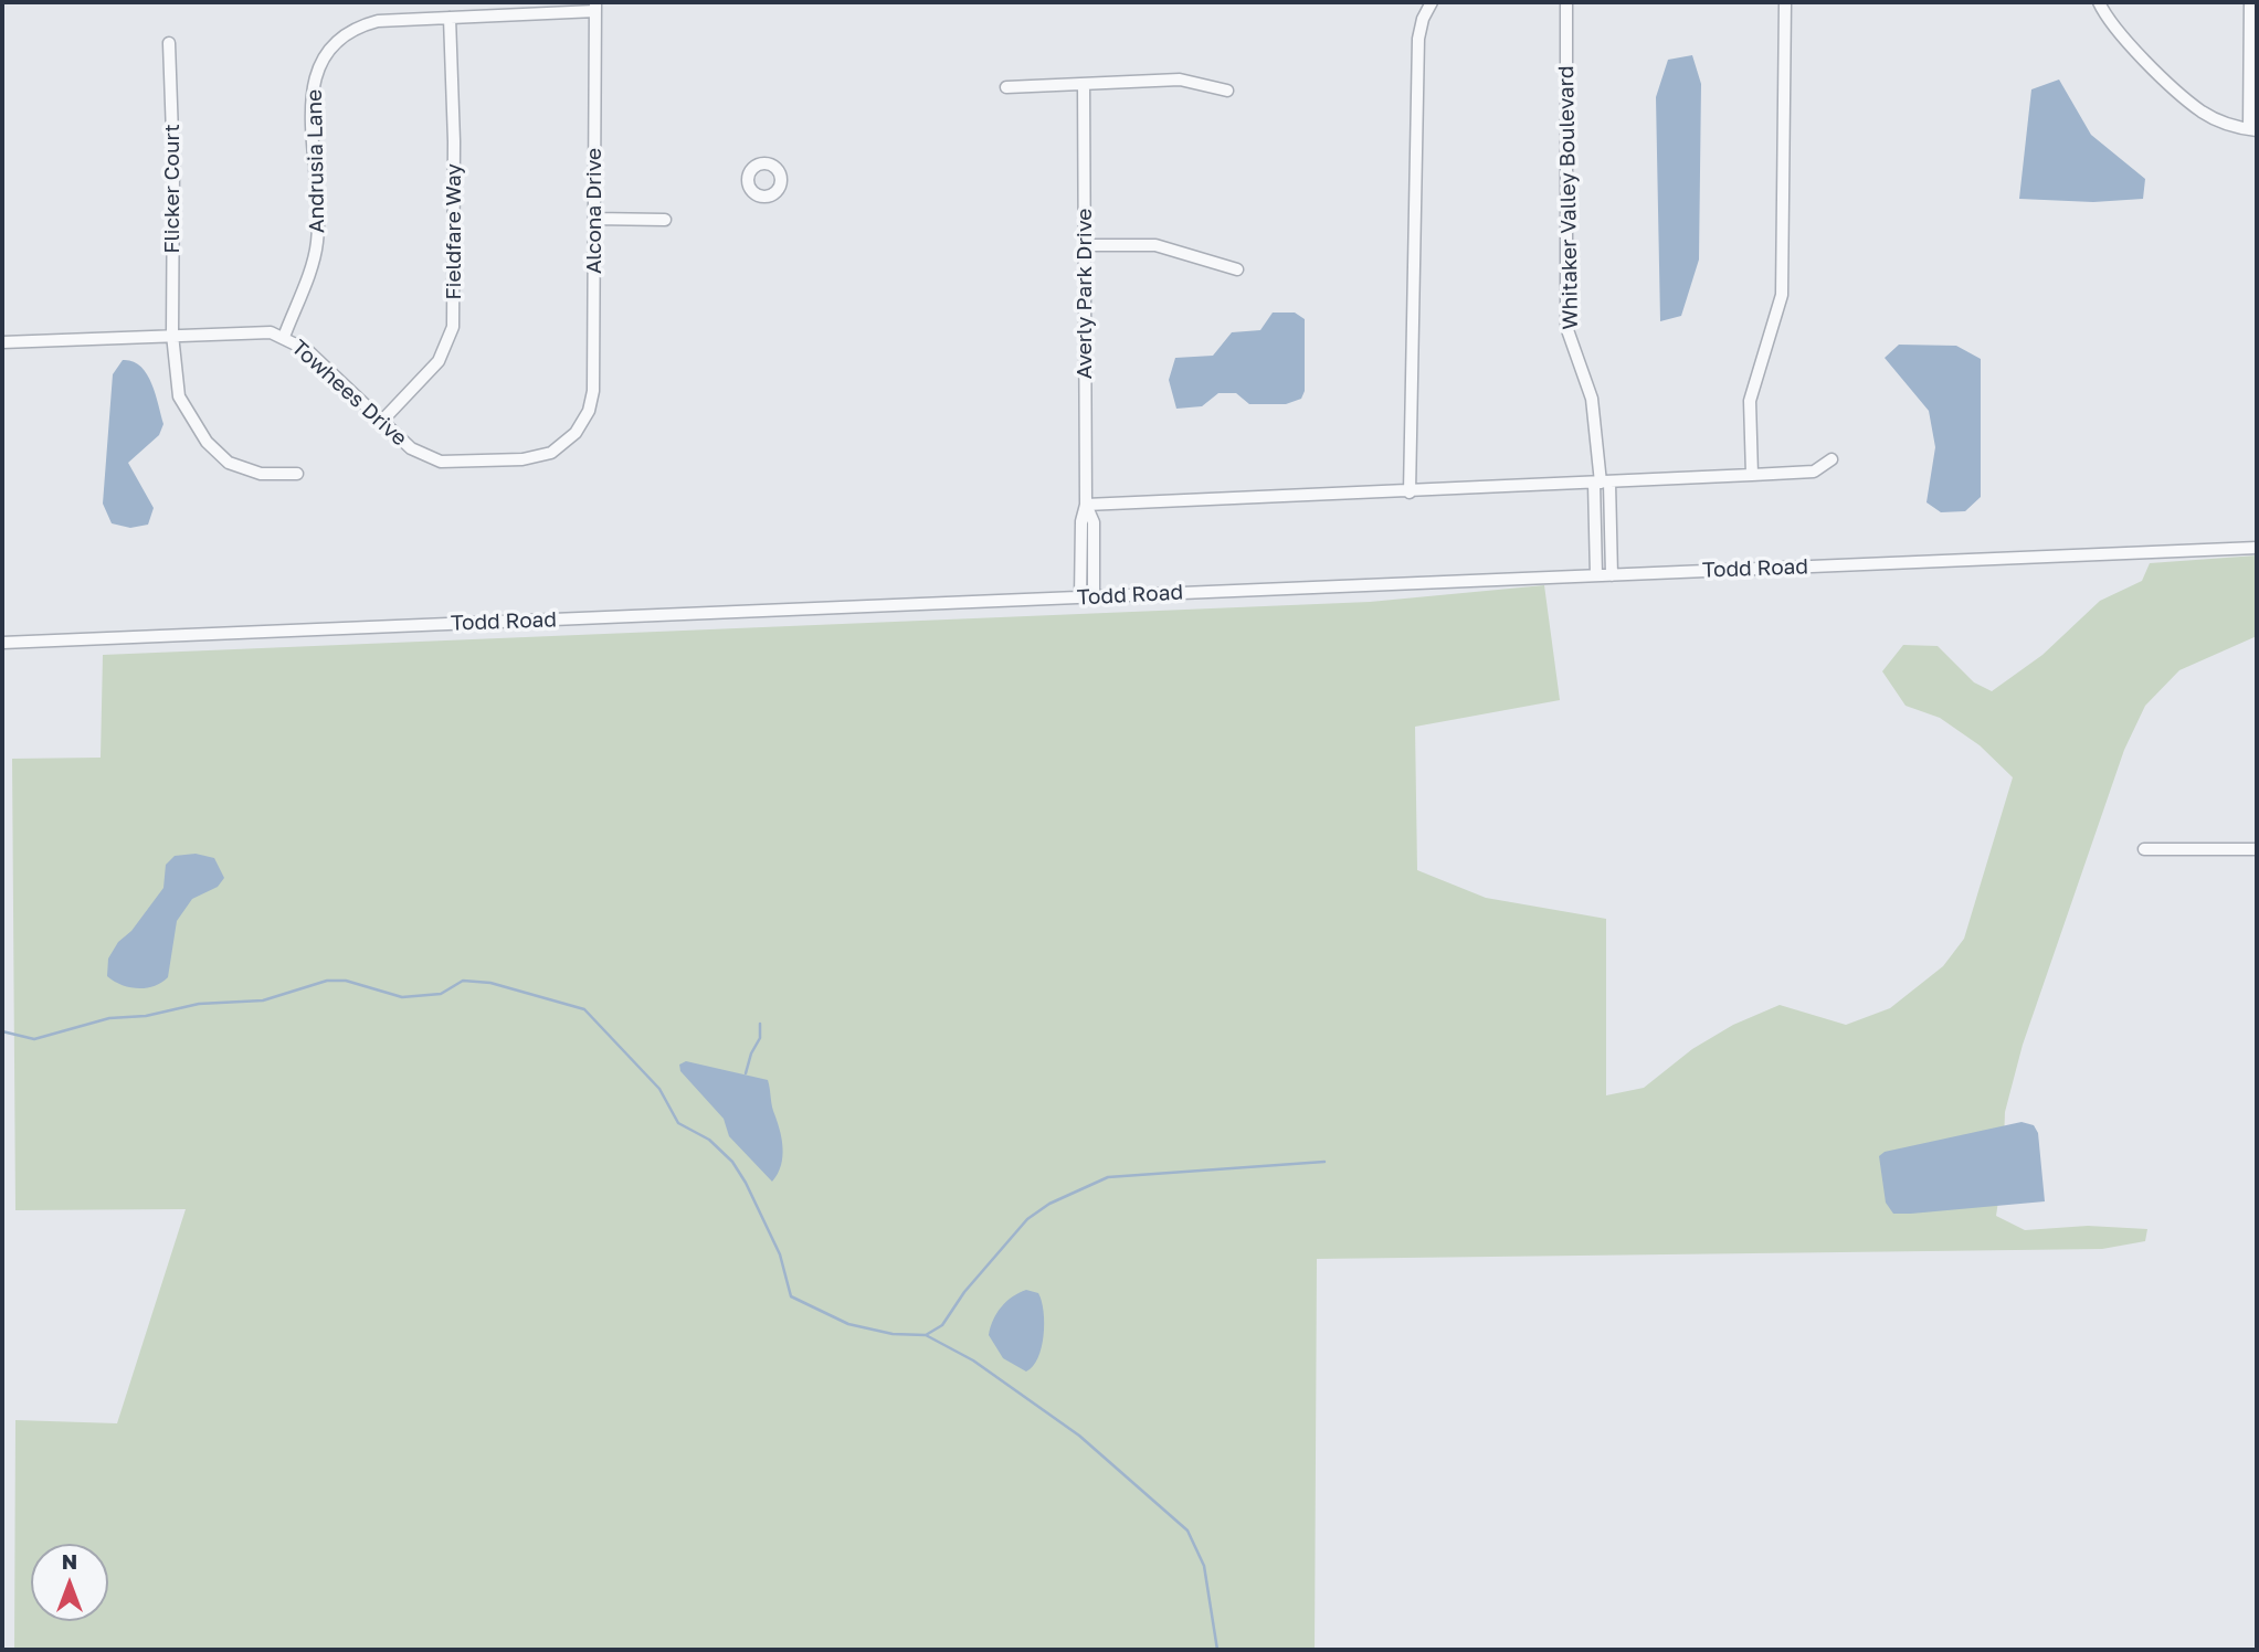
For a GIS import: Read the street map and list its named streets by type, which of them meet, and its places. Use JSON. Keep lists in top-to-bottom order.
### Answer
{
  "streets": {
    "street": [
      "Andrusia Lane",
      "Flicker Court",
      "Whitaker Valley Boulevard",
      "Alcona Drive",
      "Fieldfare Way",
      "Averly Park Drive",
      "Towhees Drive",
      "Todd Road"
    ]
  },
  "crossings": [
    ["Andrusia Lane", "Fieldfare Way"],
    ["Andrusia Lane", "Towhees Drive"],
    ["Flicker Court", "Towhees Drive"],
    ["Whitaker Valley Boulevard", "Todd Road"],
    ["Alcona Drive", "Towhees Drive"],
    ["Fieldfare Way", "Towhees Drive"],
    ["Averly Park Drive", "Todd Road"]
  ],
  "north": "top"
}
